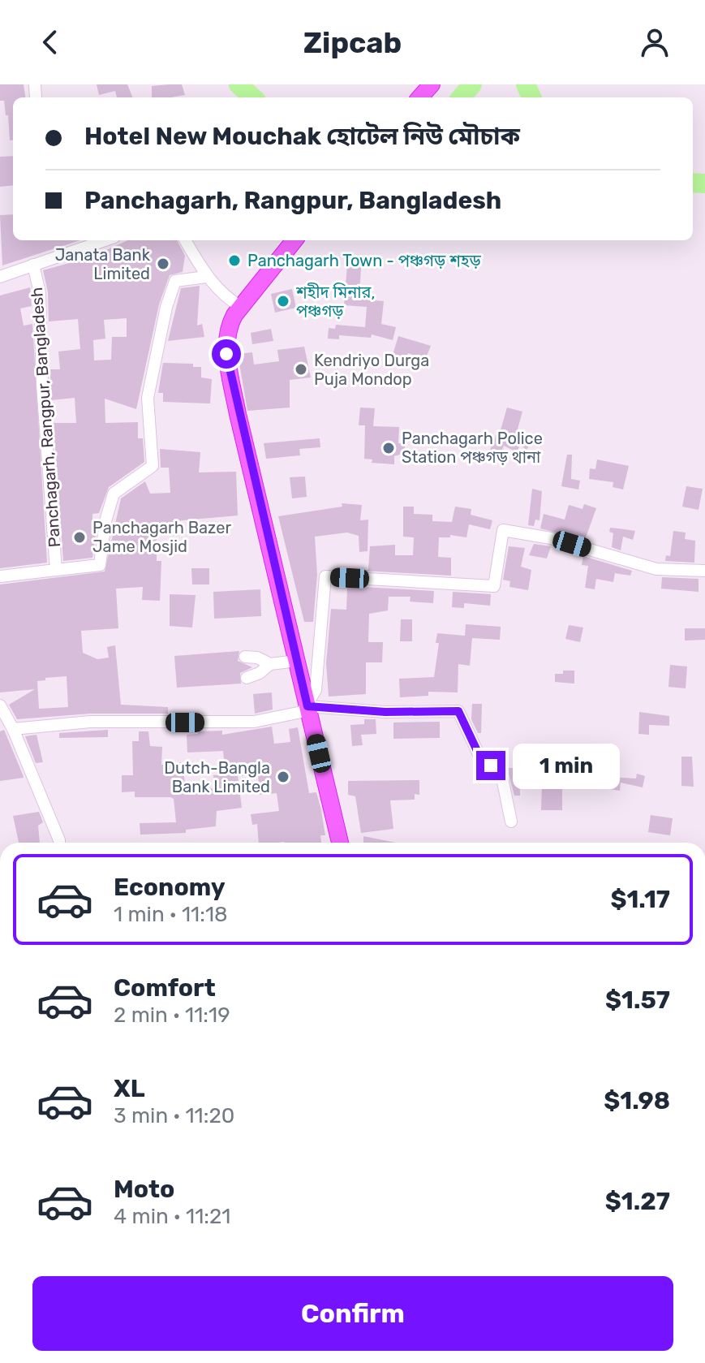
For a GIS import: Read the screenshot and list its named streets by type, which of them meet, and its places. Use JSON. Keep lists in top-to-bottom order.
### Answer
{
  "streets": {
    "street": ["Panchagarh, Rangpur, Bangladesh"]
  },
  "places": [
    "Panchagarh Town - পঞ্চগড় শহড়",
    "Janata Bank Limited",
    "শহীদ মিনার, পঞ্চগড়",
    "Kendriyo Durga Puja Mondop",
    "Panchagarh Police Station পঞ্চগড় থানা",
    "Panchagarh Bazer Jame Mosjid",
    "Dutch-Bangla Bank Limited"
  ],
  "page": {
    "header": "Zipcab",
    "banner": ["Hotel New Mouchak হোটেল নিউ মৌচাক", "Panchagarh, Rangpur, Bangladesh"],
    "bubble": "1 min",
    "list": [
      {
        "name": "Economy",
        "note": "1 min · 11:18",
        "value": "$1.17"
      },
      {
        "name": "Comfort",
        "note": "2 min · 11:19",
        "value": "$1.57"
      },
      {
        "name": "XL",
        "note": "3 min · 11:20",
        "value": "$1.98"
      },
      {
        "name": "Moto",
        "note": "4 min · 11:21",
        "value": "$1.27"
      }
    ],
    "buttons": "Confirm"
  }
}
